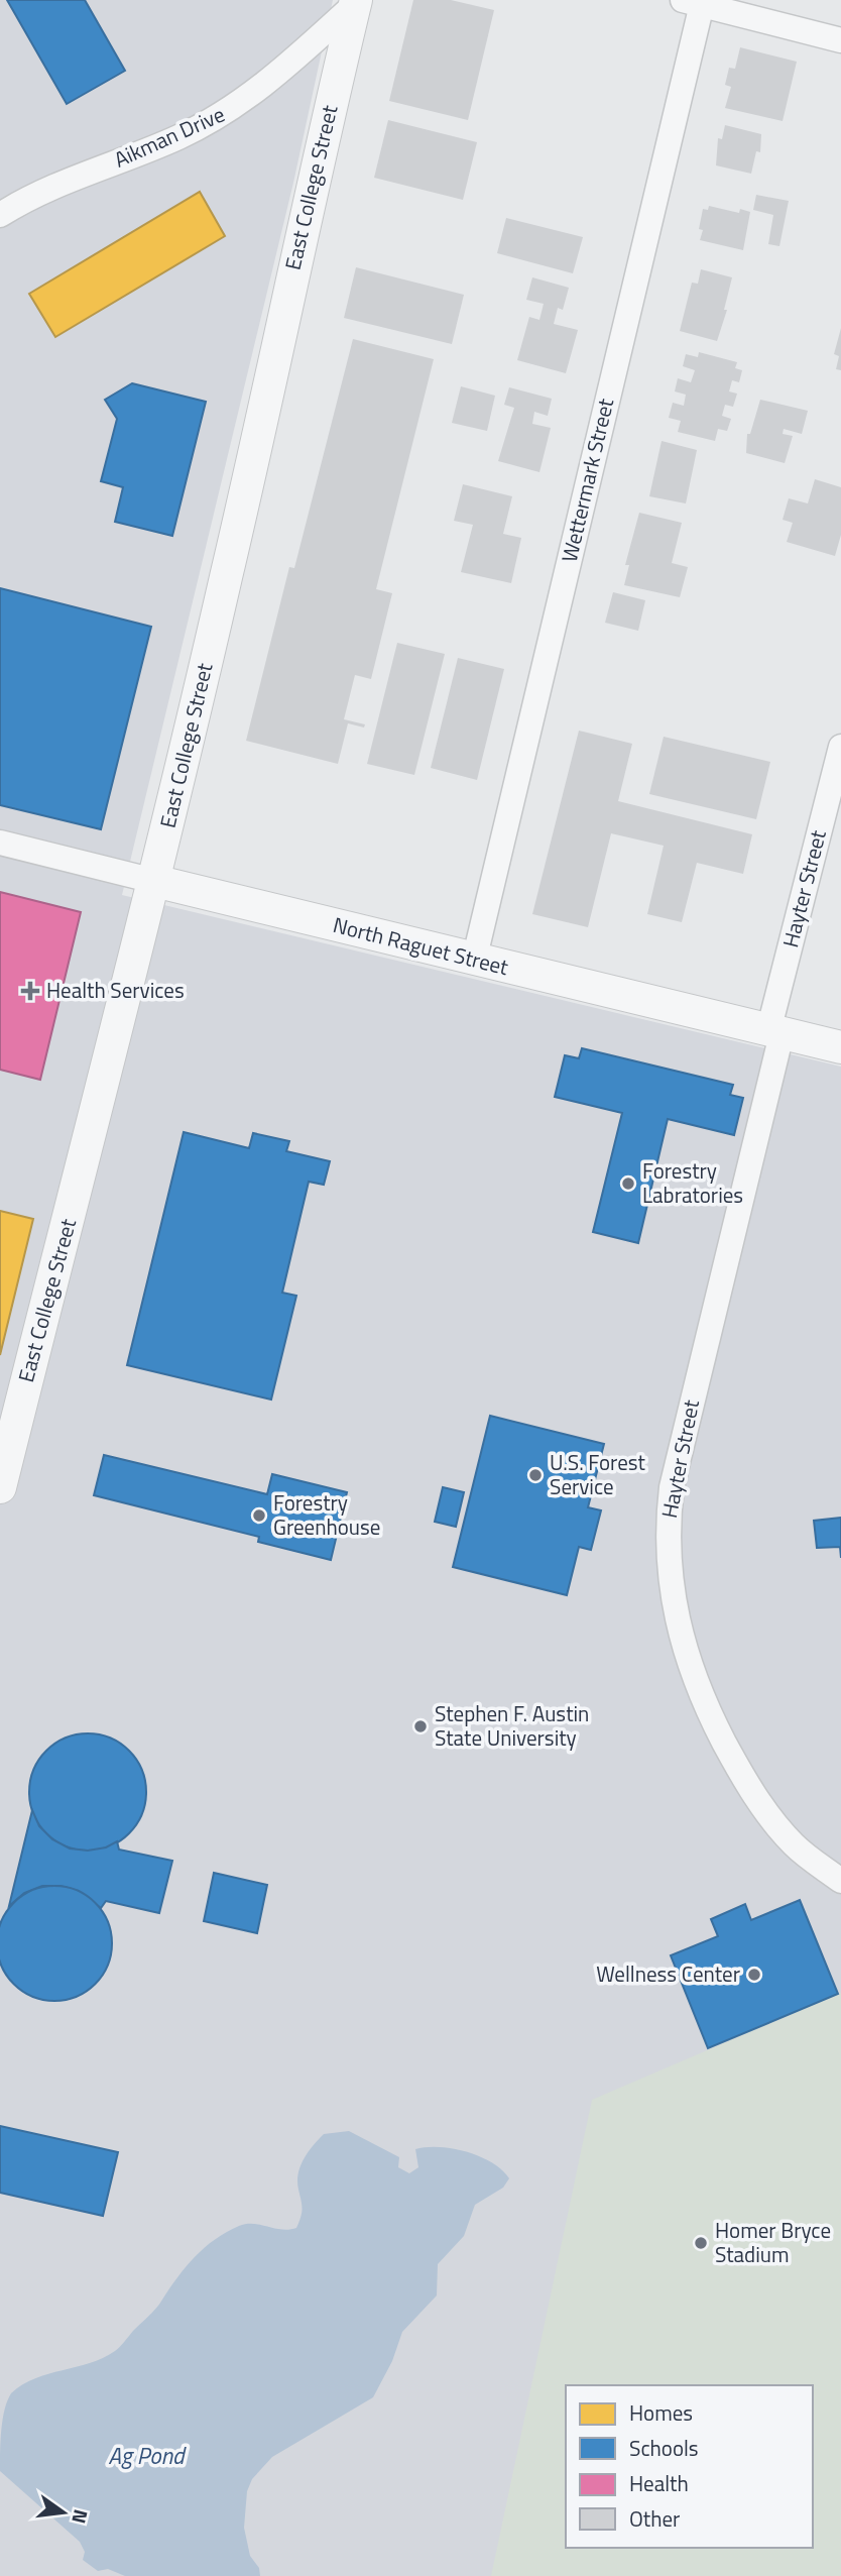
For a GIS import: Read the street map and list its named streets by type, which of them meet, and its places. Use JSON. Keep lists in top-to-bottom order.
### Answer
{
  "streets": {
    "street": [
      "Aikman Drive",
      "East College Street",
      "Wettermark Street",
      "Hayter Street",
      "North Raguet Street"
    ]
  },
  "crossings": [
    ["Aikman Drive", "East College Street"],
    ["East College Street", "North Raguet Street"],
    ["Wettermark Street", "North Raguet Street"],
    ["Hayter Street", "North Raguet Street"]
  ],
  "water": ["Ag Pond"],
  "places": {
    "health": ["Health Services"],
    "other": [
      "Forestry Labratories",
      "U.S. Forest Service",
      "Forestry Greenhouse",
      "Stephen F. Austin State University",
      "Wellness Center",
      "Homer Bryce Stadium"
    ]
  },
  "legend": [
    "Homes",
    "Schools",
    "Health",
    "Other"
  ],
  "north": "right"
}
